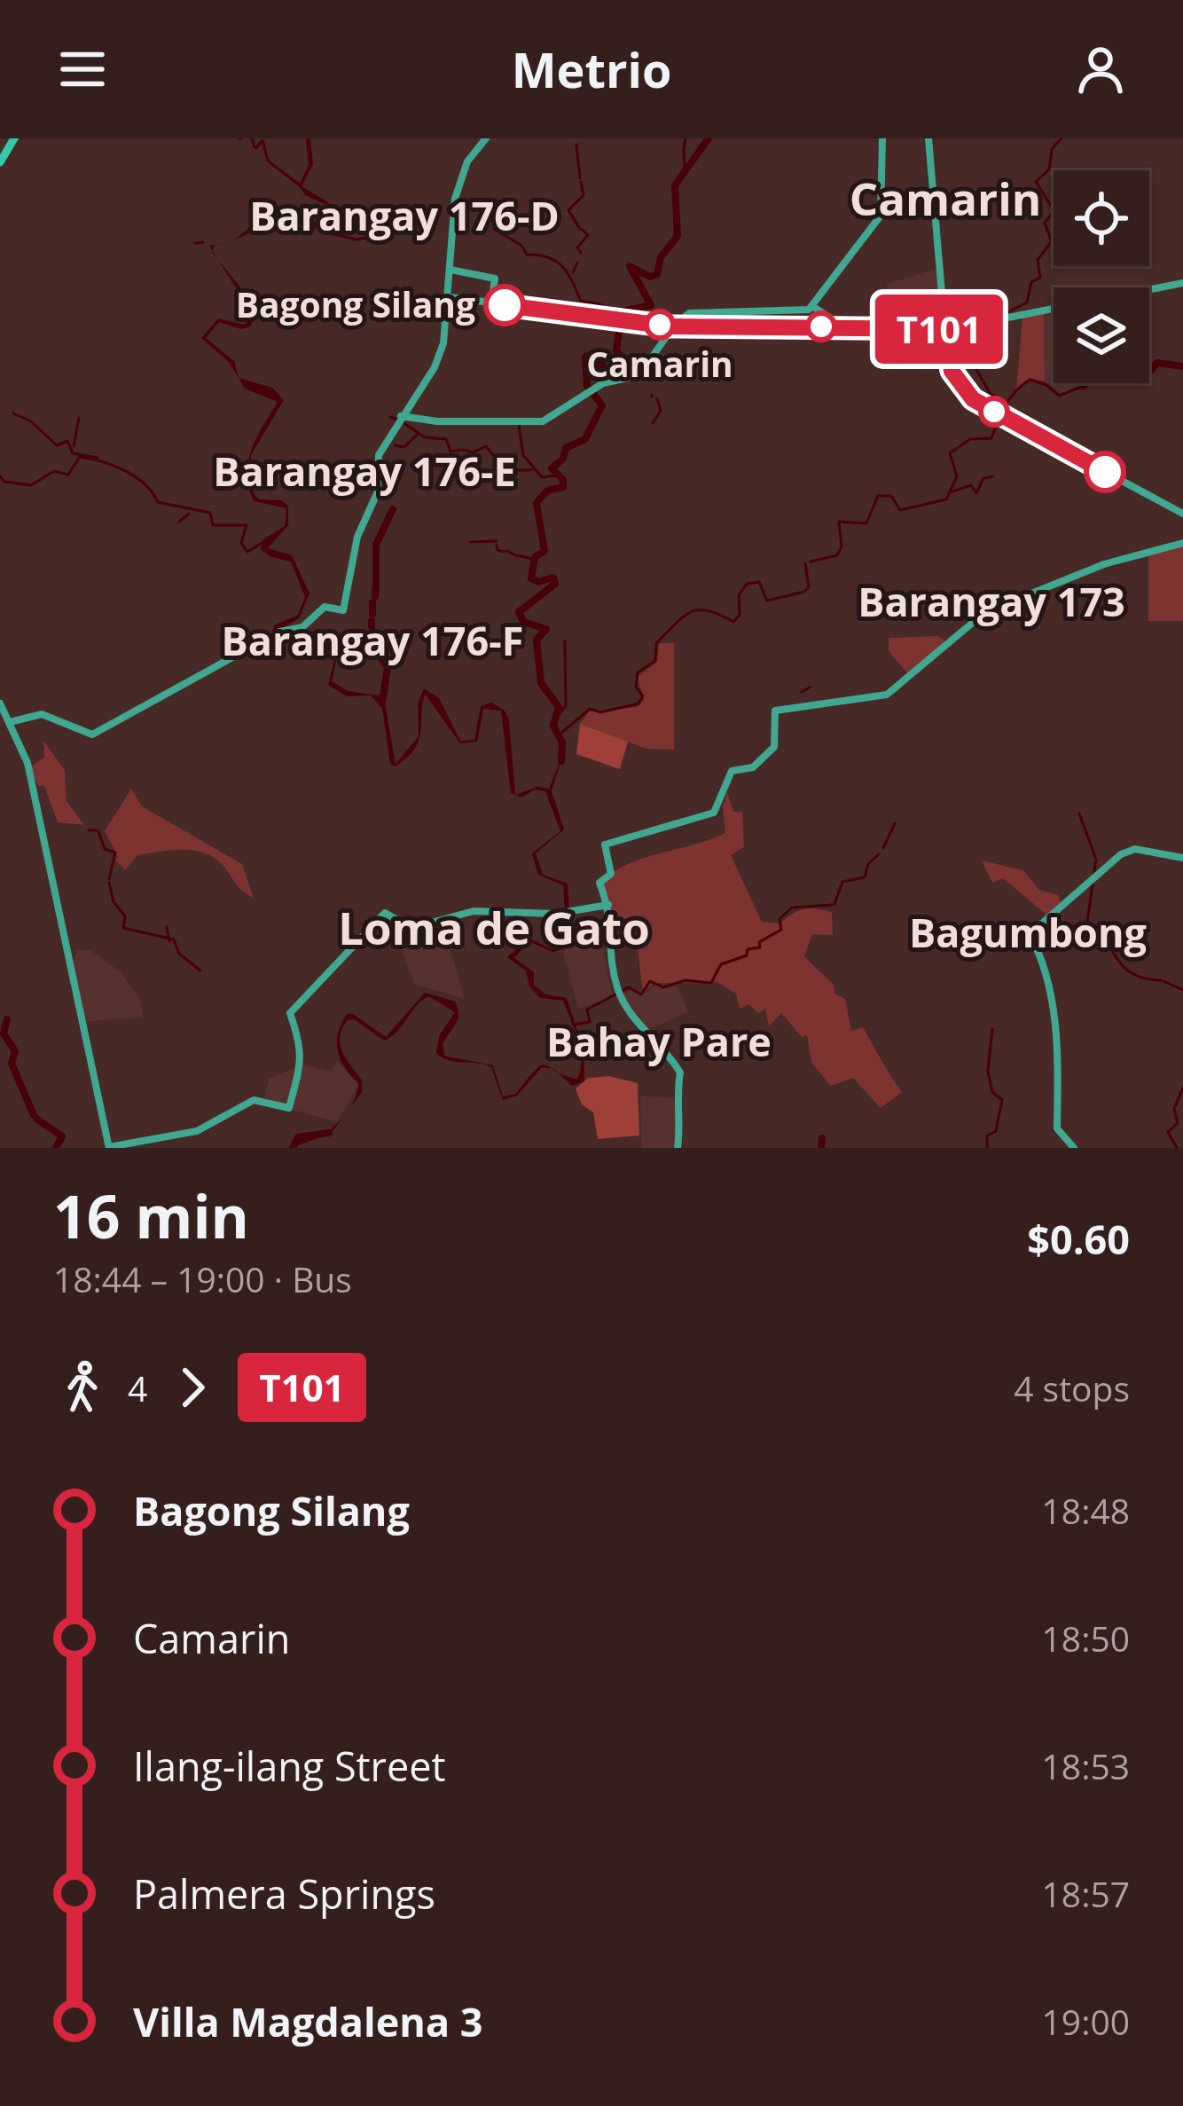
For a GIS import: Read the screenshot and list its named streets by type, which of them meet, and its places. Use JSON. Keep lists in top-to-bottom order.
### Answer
{
  "districts": [
    "Camarin",
    "Barangay 176-D",
    "Barangay 176-E",
    "Barangay 173",
    "Barangay 176-F",
    "Loma de Gato",
    "Bagumbong",
    "Bahay Pare"
  ],
  "places": ["Bagong Silang", "Camarin"],
  "lines": ["bus line T101"],
  "page": {
    "header": "Metrio",
    "on_map": "T101",
    "heading": ["16 min", "18:44 – 19:00 · Bus", "$0.60"],
    "legs": ["4", "T101", "4 stops"],
    "list": [
      {
        "name": "Bagong Silang",
        "value": "18:48"
      },
      {
        "name": "Camarin",
        "value": "18:50"
      },
      {
        "name": "Ilang-ilang Street",
        "value": "18:53"
      },
      {
        "name": "Palmera Springs",
        "value": "18:57"
      },
      {
        "name": "Villa Magdalena 3",
        "value": "19:00"
      }
    ]
  }
}
